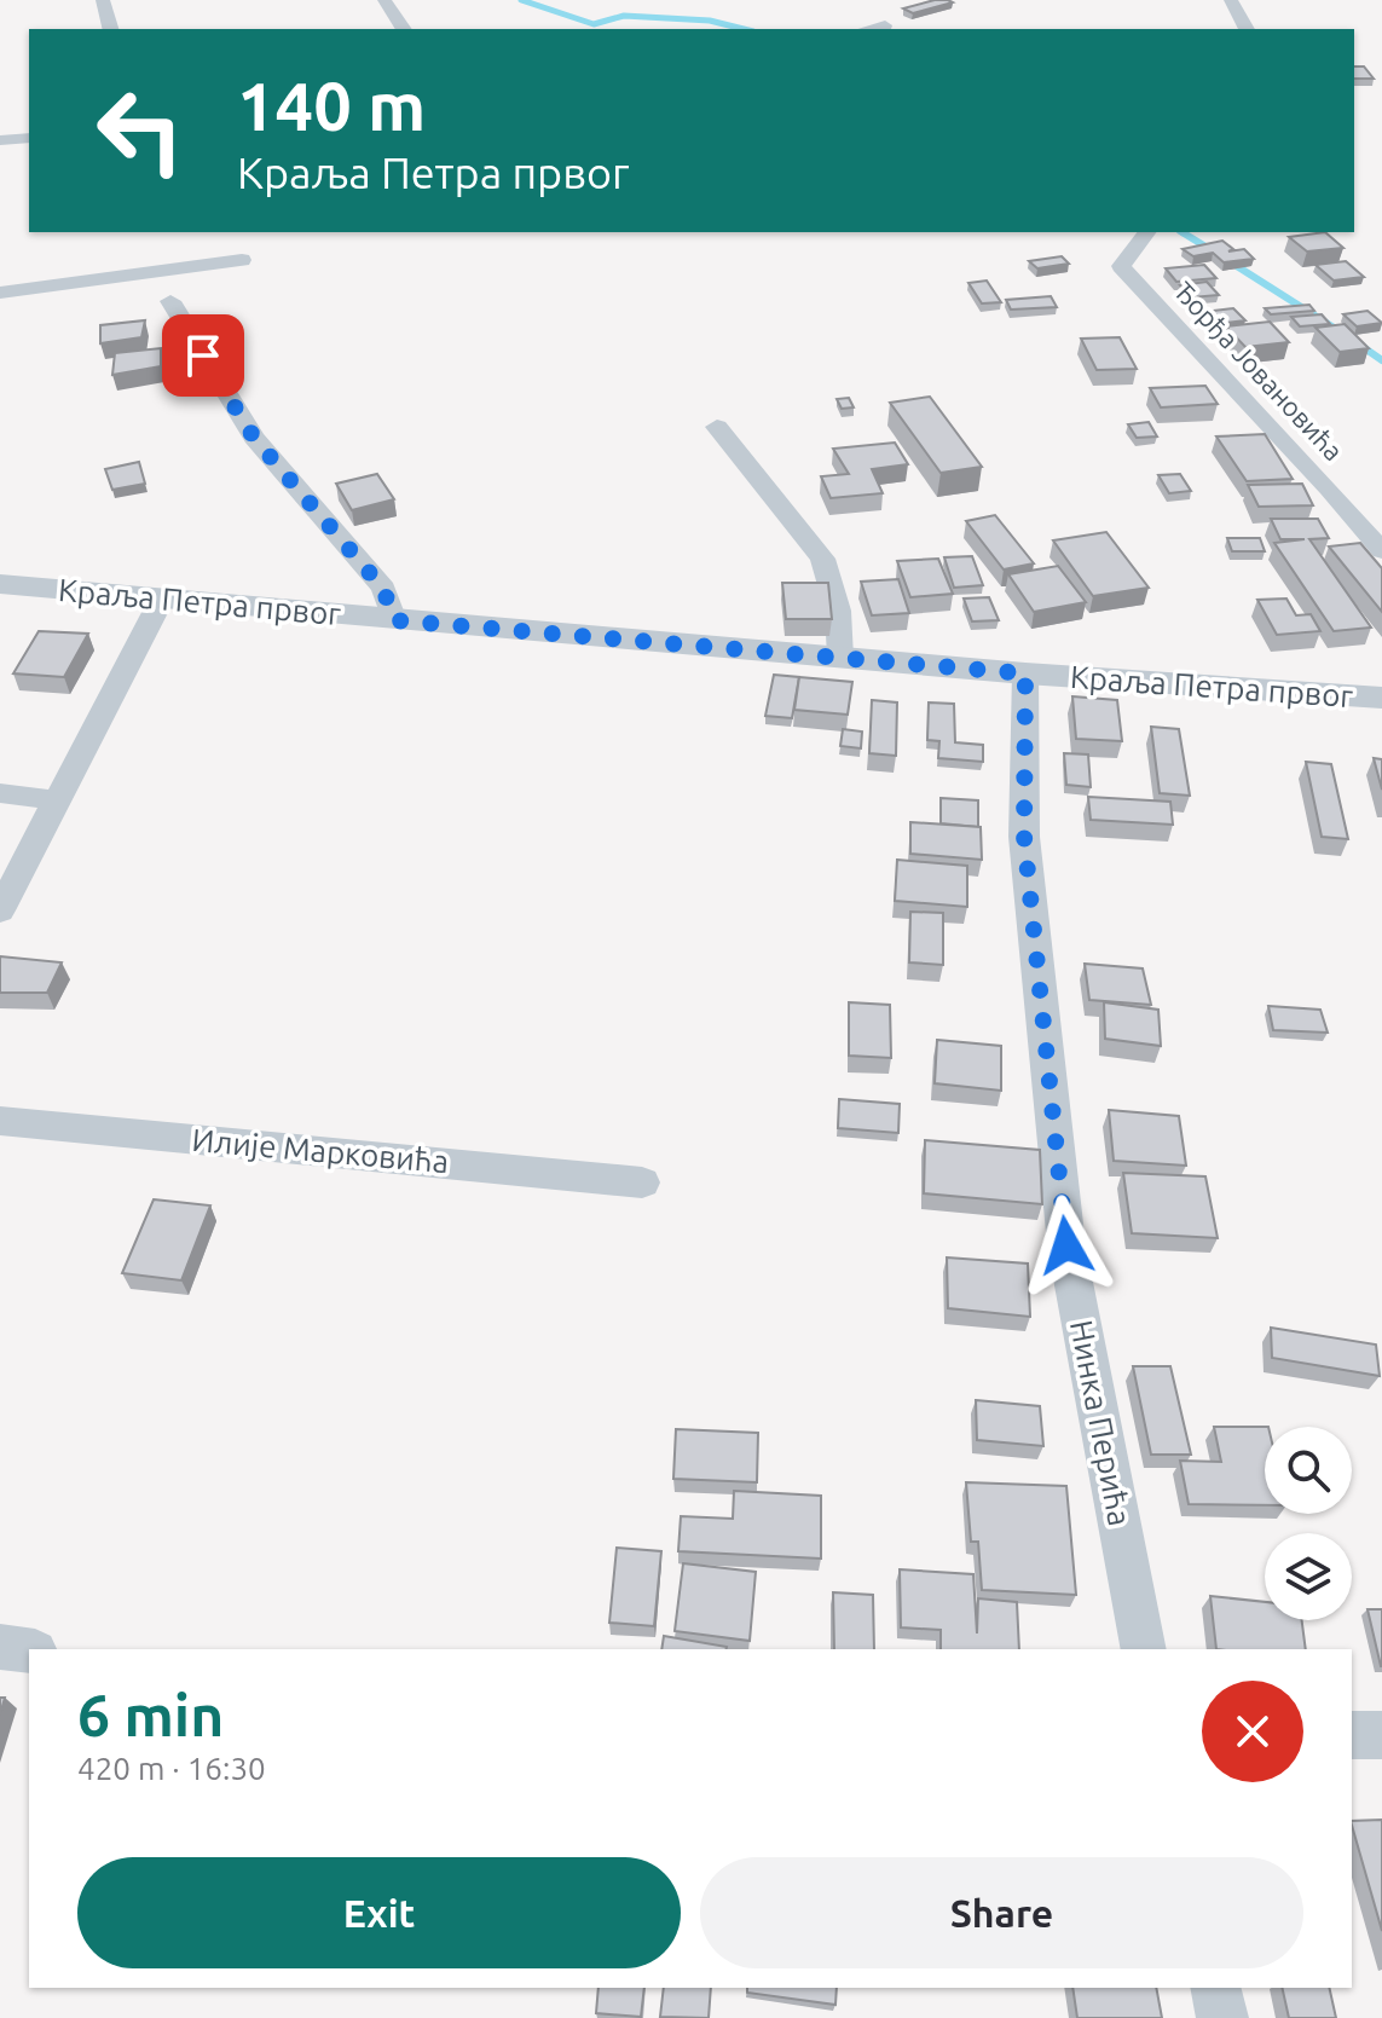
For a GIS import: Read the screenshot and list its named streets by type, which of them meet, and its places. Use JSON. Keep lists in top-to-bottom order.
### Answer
{
  "streets": {
    "street": [
      "Ђорђа Јовановића",
      "Краља Петра првог",
      "Илије Марковића",
      "Нинка Перића"
    ]
  },
  "crossings": [
    ["Краља Петра првог", "Нинка Перића"]
  ],
  "page": {
    "turn": ["140 m", "Краља Петра првог"],
    "heading": ["6 min", "420 m · 16:30"],
    "buttons": ["Exit", "Share"]
  }
}
